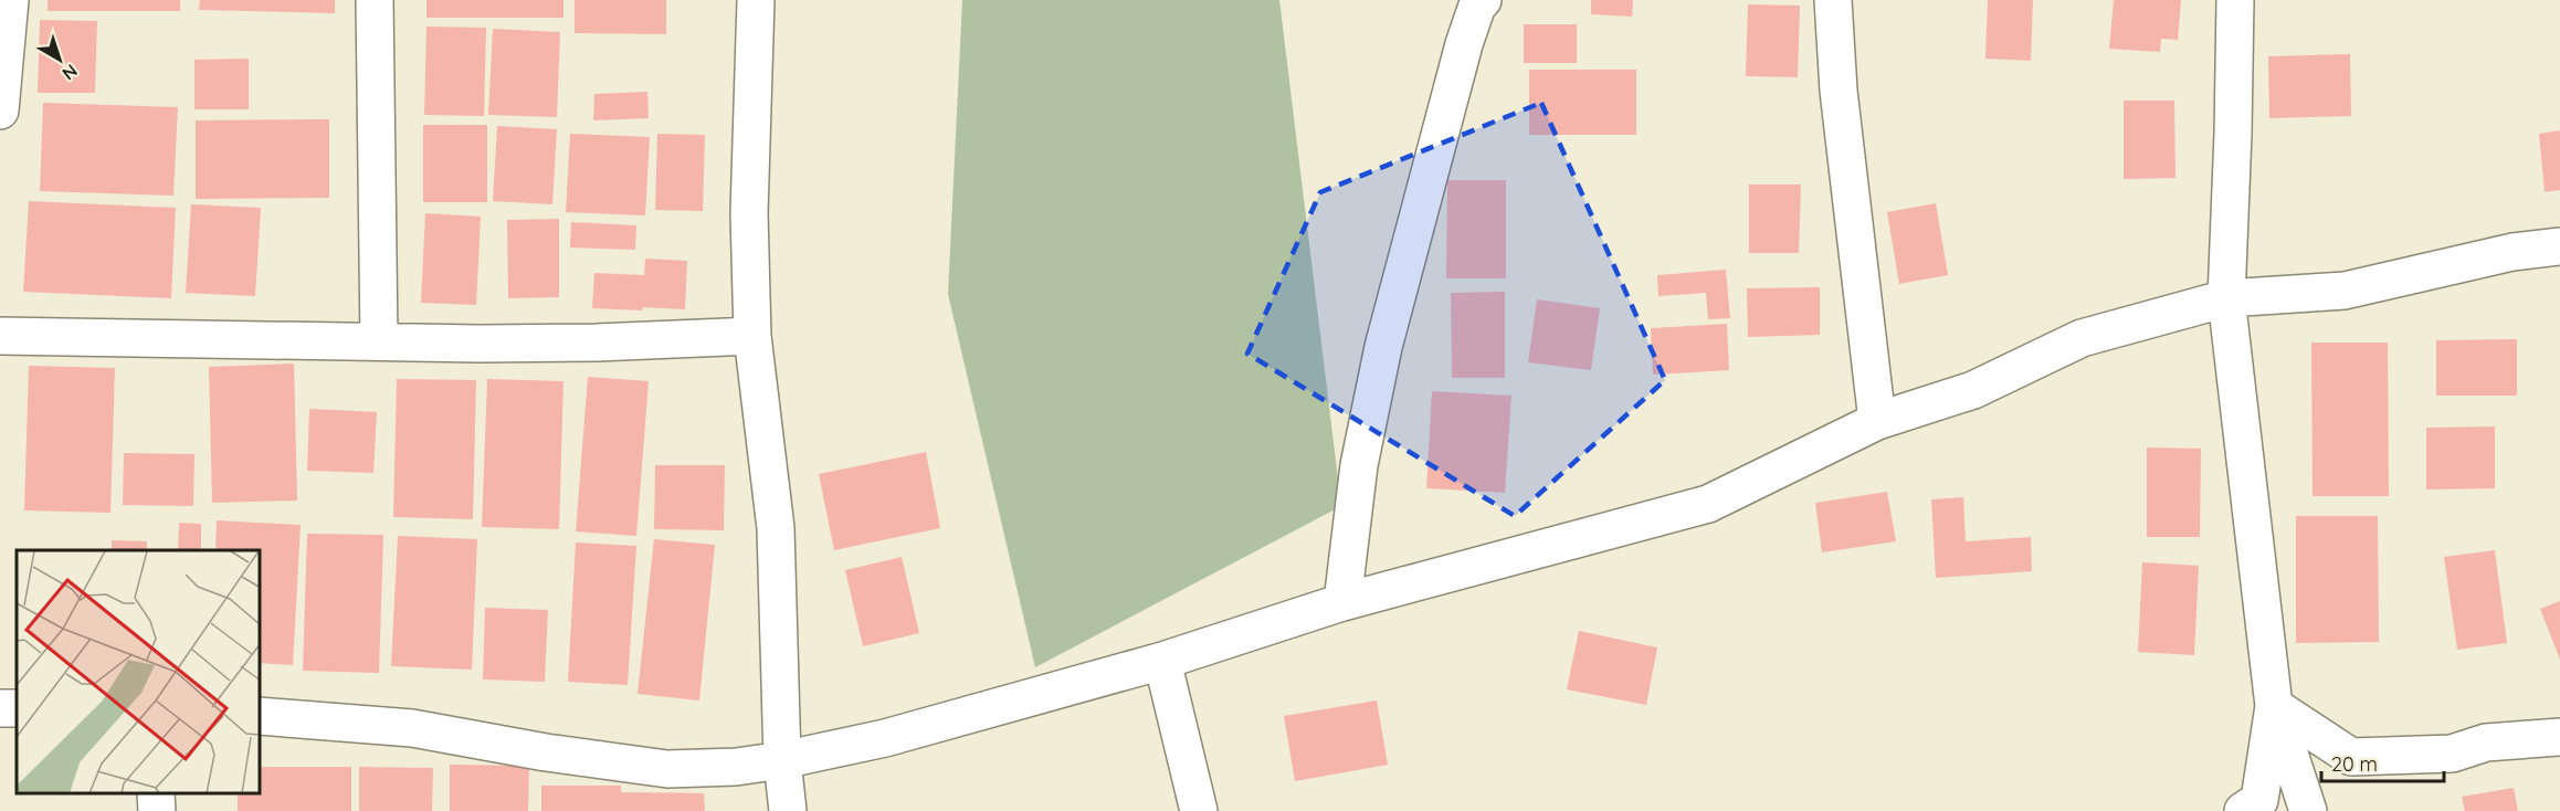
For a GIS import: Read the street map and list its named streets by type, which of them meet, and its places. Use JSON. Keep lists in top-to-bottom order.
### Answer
{
  "scale_bar": "20 m",
  "north": "bottom right"
}
